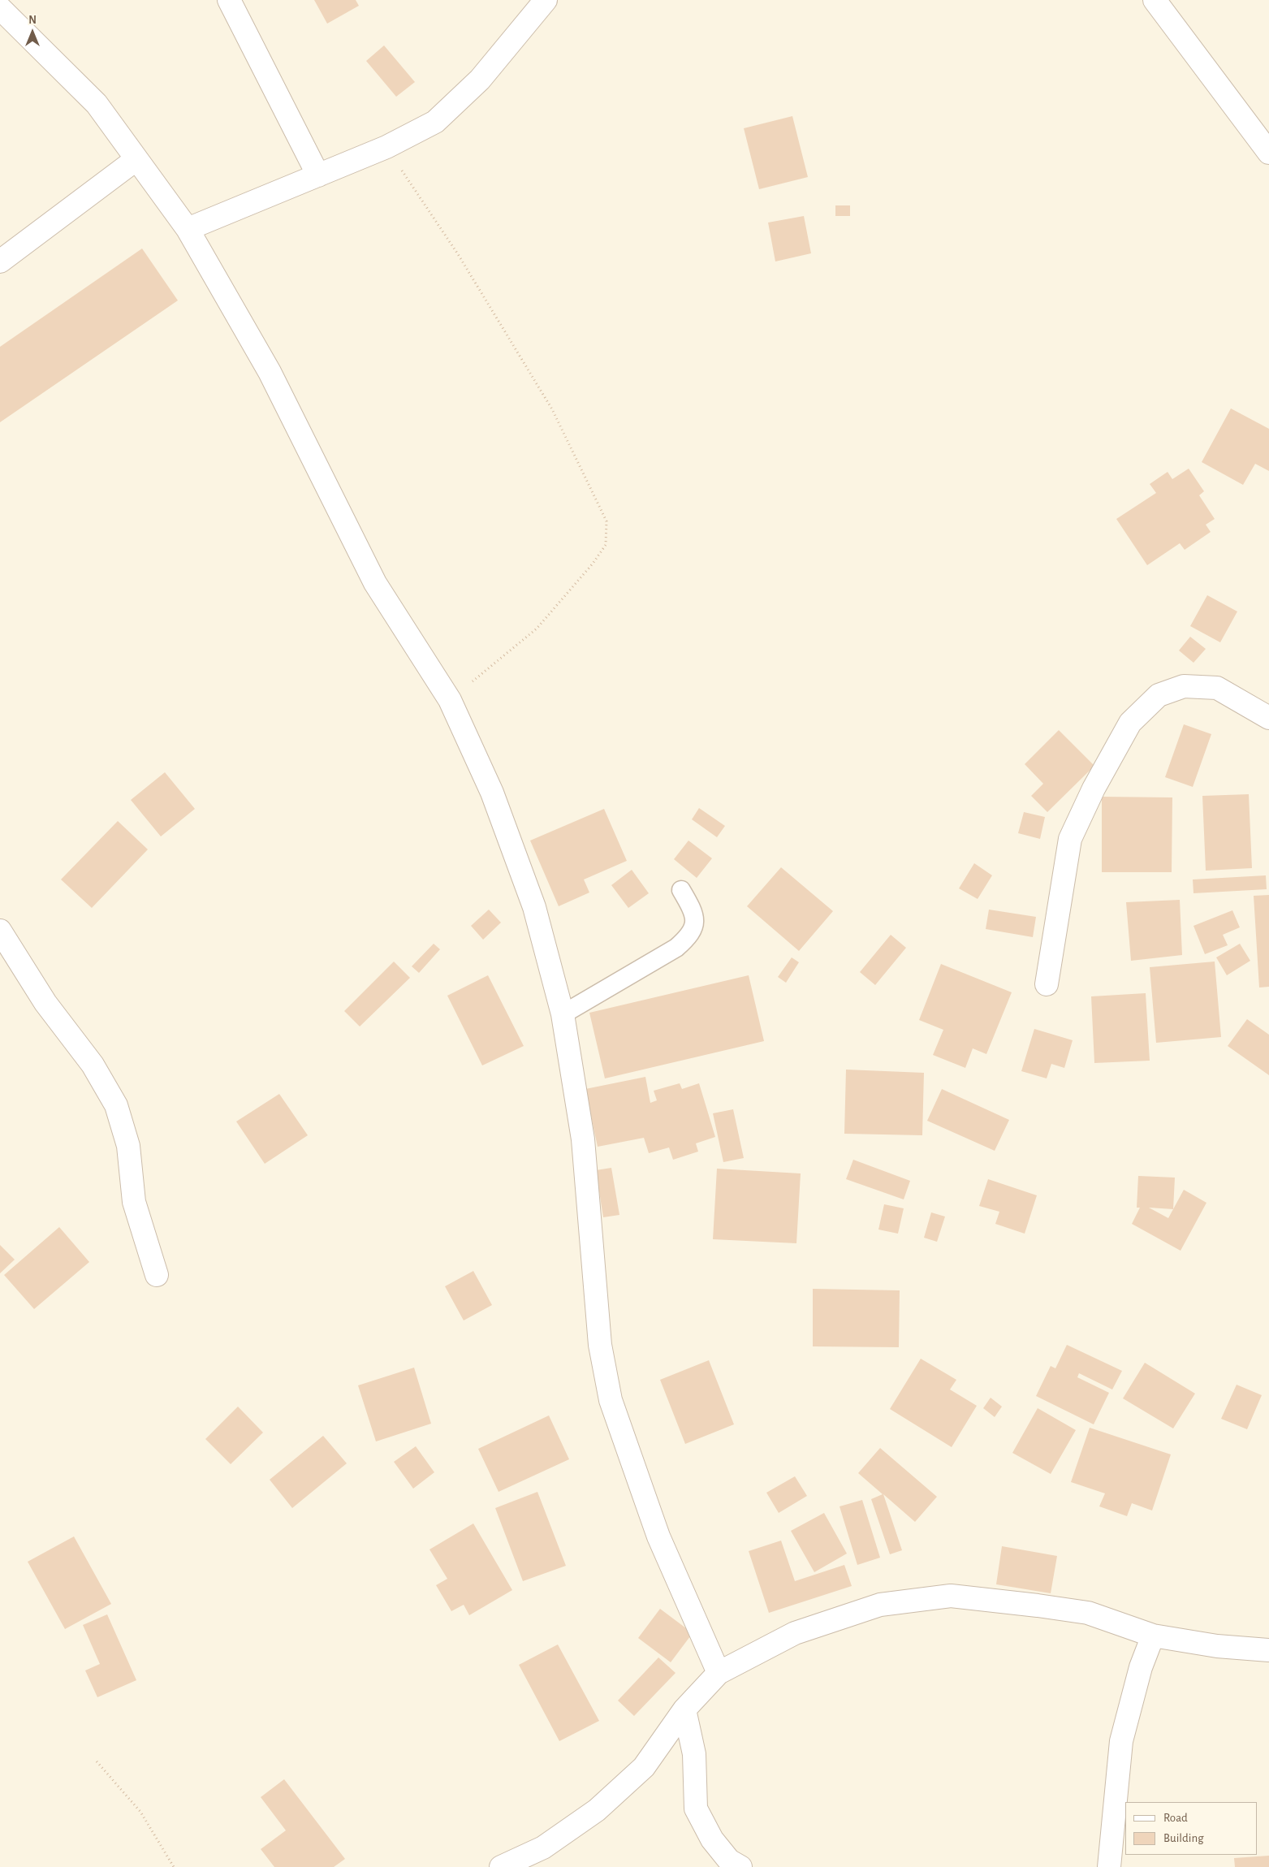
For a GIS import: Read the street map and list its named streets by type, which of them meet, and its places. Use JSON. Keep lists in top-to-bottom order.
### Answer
{
  "legend": ["Road", "Building"],
  "north": "top"
}
